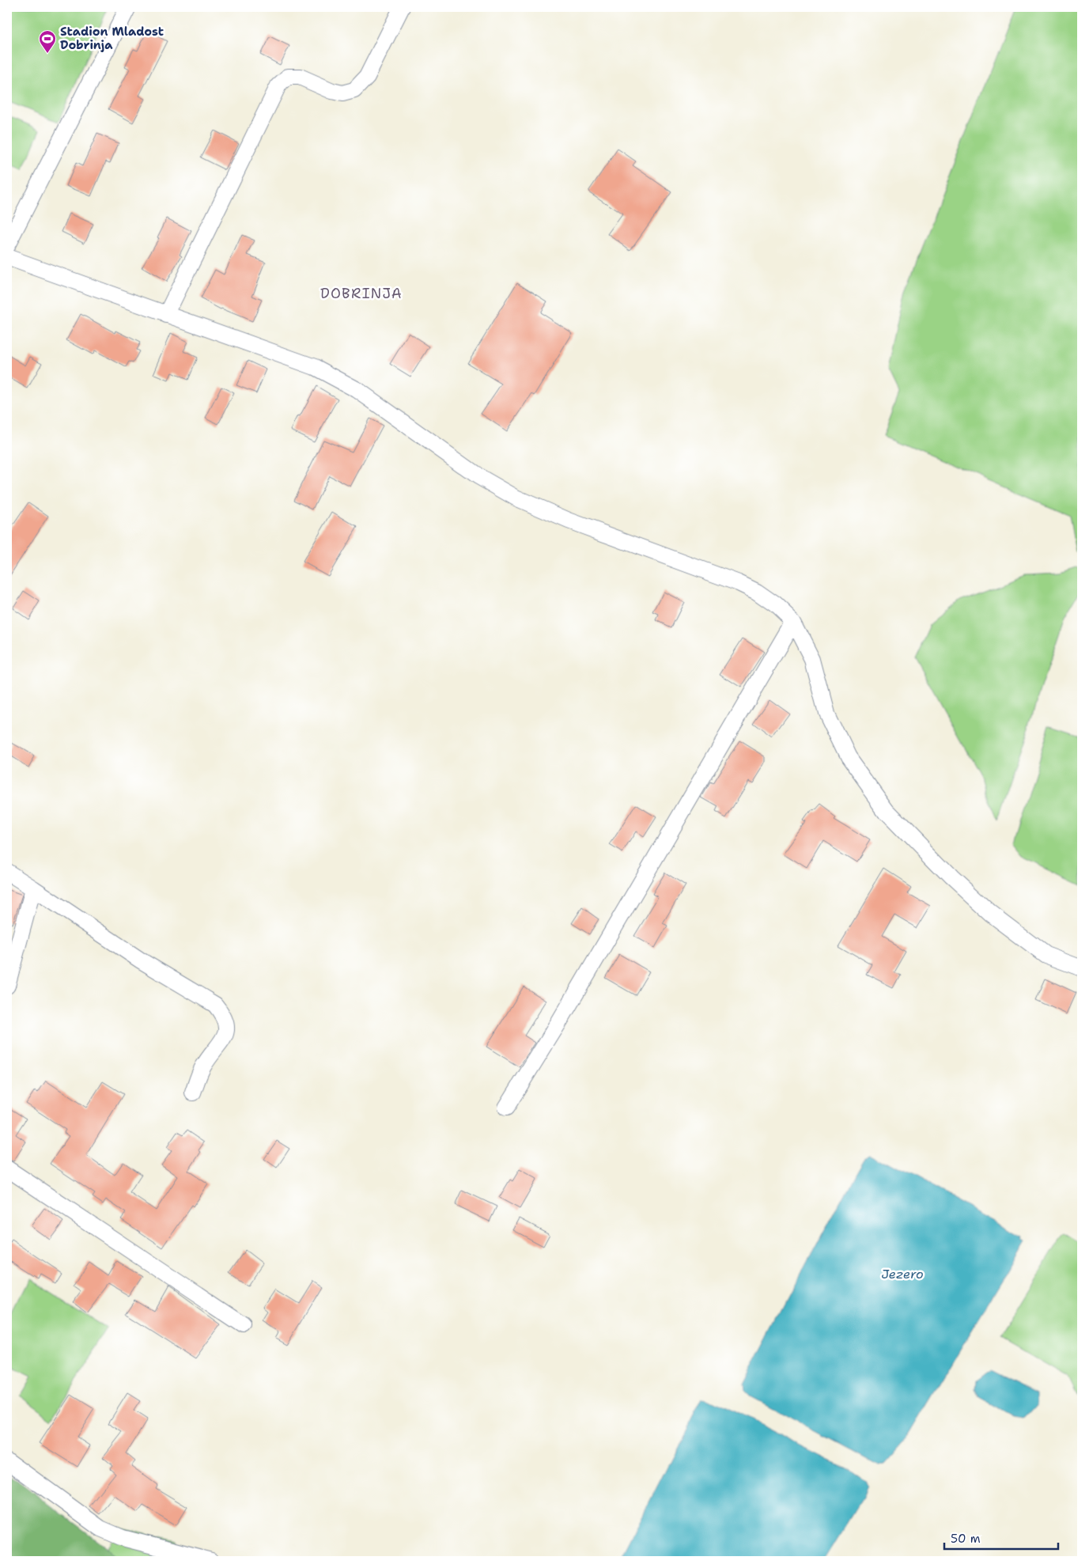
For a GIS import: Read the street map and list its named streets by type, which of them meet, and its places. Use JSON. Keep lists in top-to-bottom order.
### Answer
{
  "districts": ["DOBRINJA"],
  "water": ["Jezero"],
  "places": {
    "sports": ["Stadion Mladost Dobrinja"]
  },
  "scale_bar": "50 m"
}
